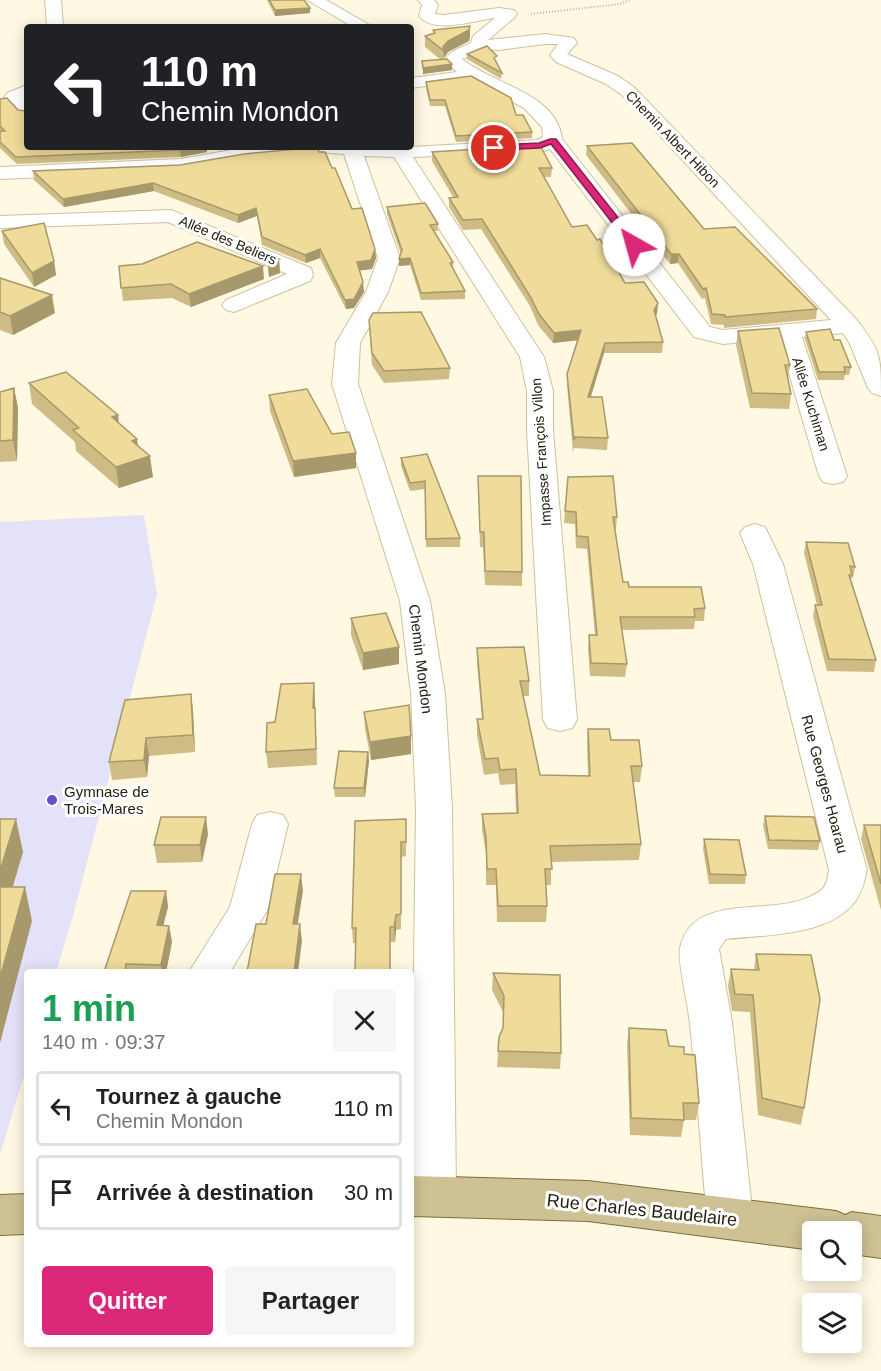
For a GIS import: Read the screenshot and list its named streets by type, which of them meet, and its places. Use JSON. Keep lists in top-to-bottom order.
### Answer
{
  "streets": {
    "main road": ["Rue Charles Baudelaire"],
    "street": [
      "Chemin Albert Hibon",
      "Allée des Beliers",
      "Allée Kuchiman",
      "Impasse François Villon",
      "Chemin Mondon",
      "Rue Georges Hoarau"
    ]
  },
  "crossings": [
    ["Chemin Mondon", "Rue Charles Baudelaire"],
    ["Rue Georges Hoarau", "Rue Charles Baudelaire"]
  ],
  "places": ["Gymnase de Trois-Mares"],
  "page": {
    "turn": ["110 m", "Chemin Mondon"],
    "heading": ["1 min", "140 m · 09:37"],
    "list": [
      {
        "name": "Tournez à gauche",
        "note": "Chemin Mondon",
        "value": "110 m"
      },
      {
        "name": "Arrivée à destination",
        "value": "30 m"
      }
    ],
    "buttons": ["Quitter", "Partager"]
  }
}
